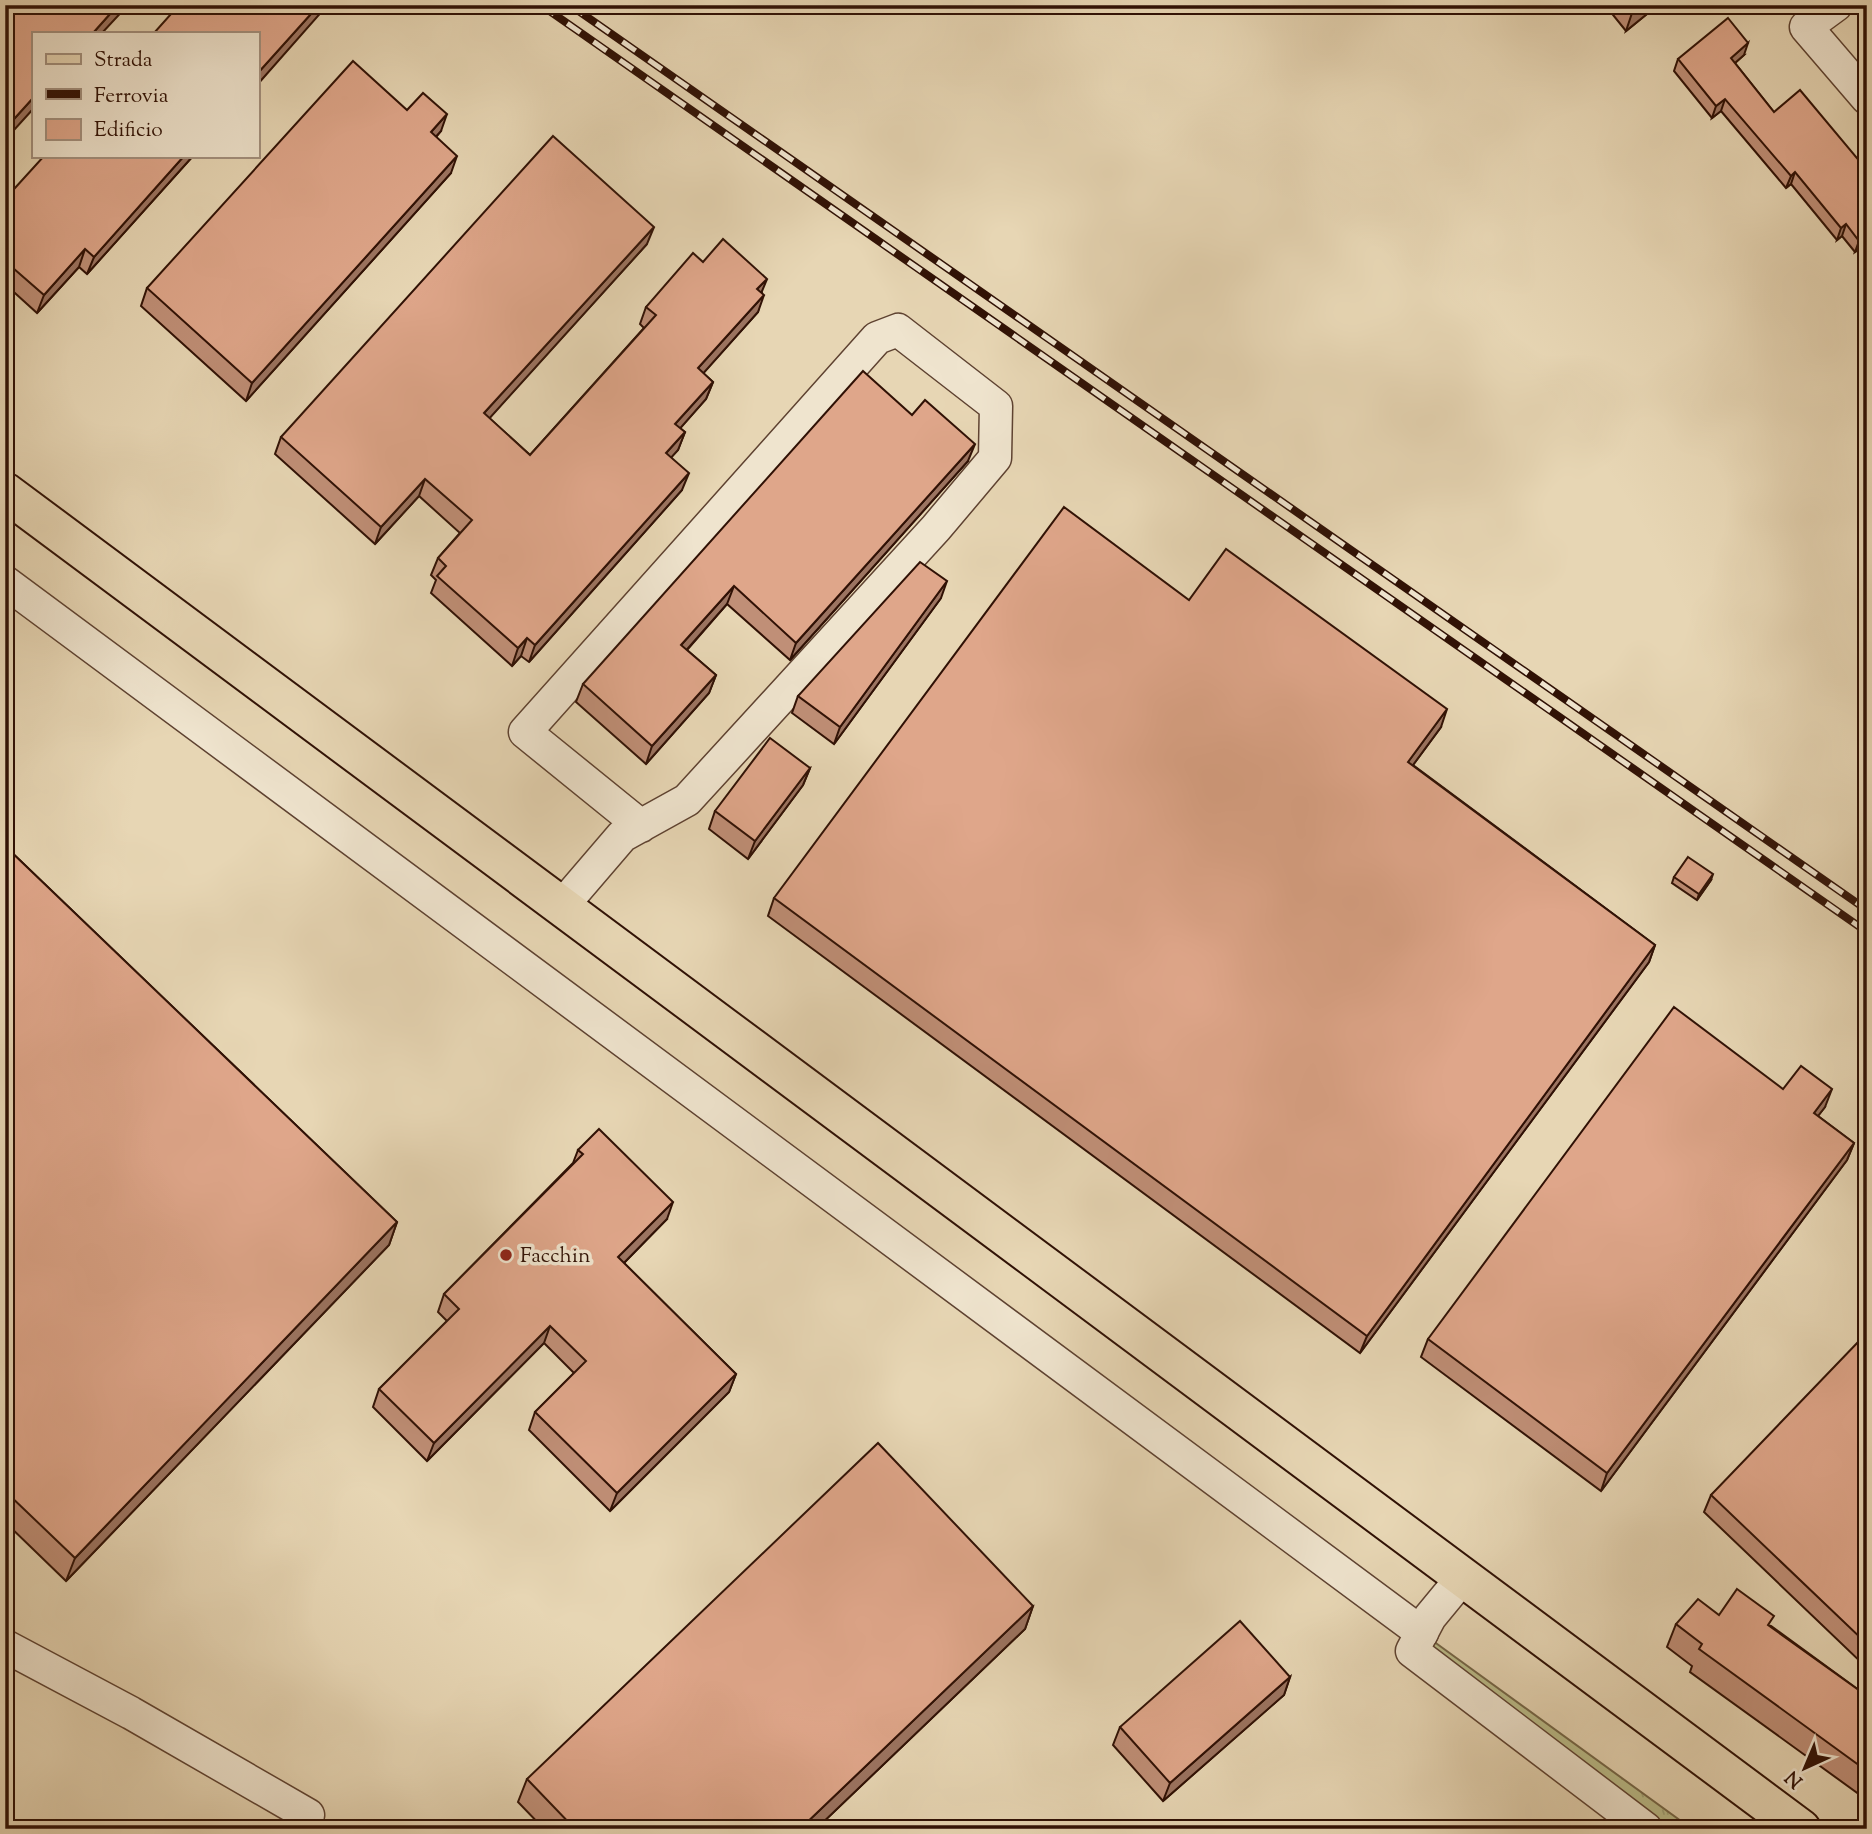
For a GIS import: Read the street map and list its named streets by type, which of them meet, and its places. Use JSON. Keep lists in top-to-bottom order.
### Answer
{
  "places": ["Facchin"],
  "legend": ["Strada", "Ferrovia", "Edificio"],
  "north": "bottom left"
}
